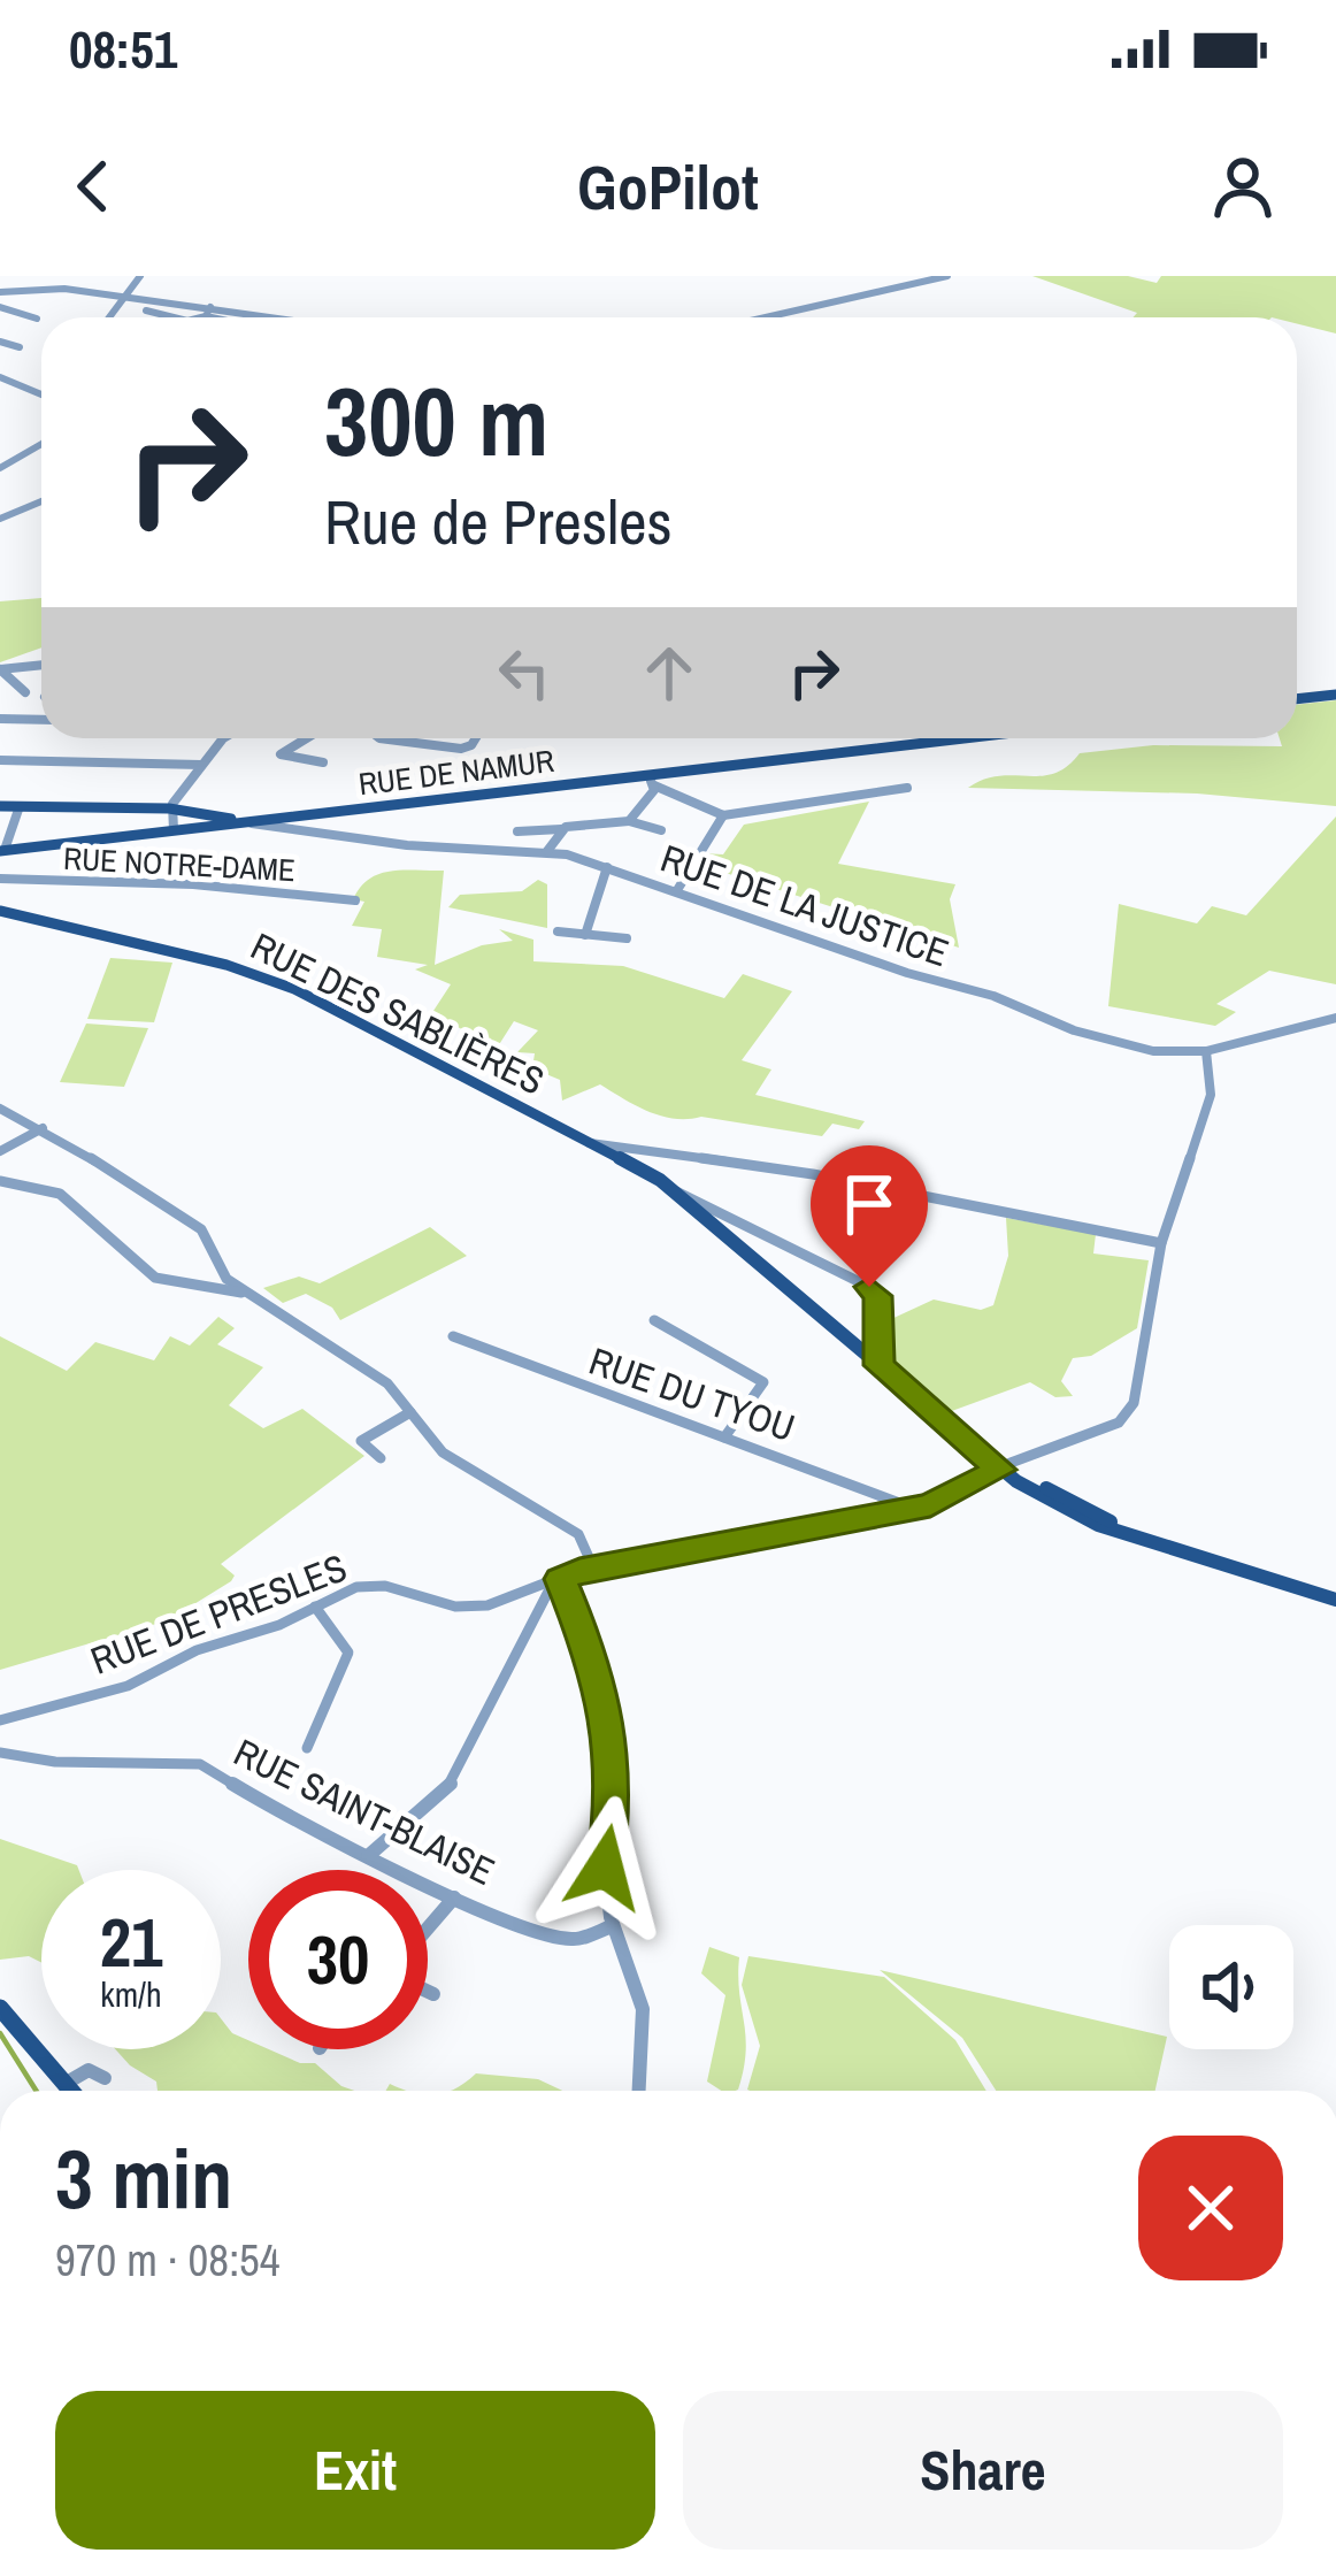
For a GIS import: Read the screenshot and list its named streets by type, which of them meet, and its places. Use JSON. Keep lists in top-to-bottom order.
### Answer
{
  "streets": {
    "main road": ["RUE DE NAMUR", "RUE DES SABLIÈRES"],
    "street": [
      "RUE NOTRE-DAME",
      "RUE DE LA JUSTICE",
      "RUE DU TYOU",
      "RUE DE PRESLES",
      "RUE SAINT-BLAISE"
    ]
  },
  "crossings": [
    ["RUE DE NAMUR", "RUE DE LA JUSTICE"],
    ["RUE DE LA JUSTICE", "RUE DE PRESLES"],
    ["RUE DES SABLIÈRES", "RUE DE PRESLES"],
    ["RUE DU TYOU", "RUE DE PRESLES"]
  ],
  "page": {
    "status": "08:51",
    "header": "GoPilot",
    "turn": ["300 m", "Rue de Presles"],
    "speed": "21 km/h",
    "limit": "30",
    "heading": ["3 min", "970 m · 08:54"],
    "buttons": ["Exit", "Share"]
  }
}
